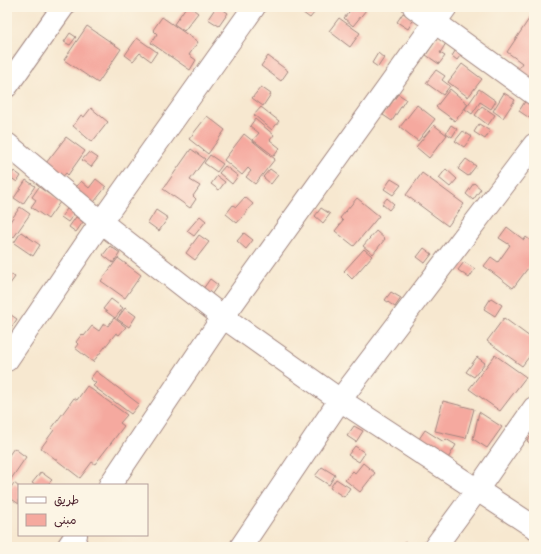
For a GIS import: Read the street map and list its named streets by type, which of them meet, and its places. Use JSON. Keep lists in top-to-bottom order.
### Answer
{
  "legend": ["طريق", "مبنى"]
}
